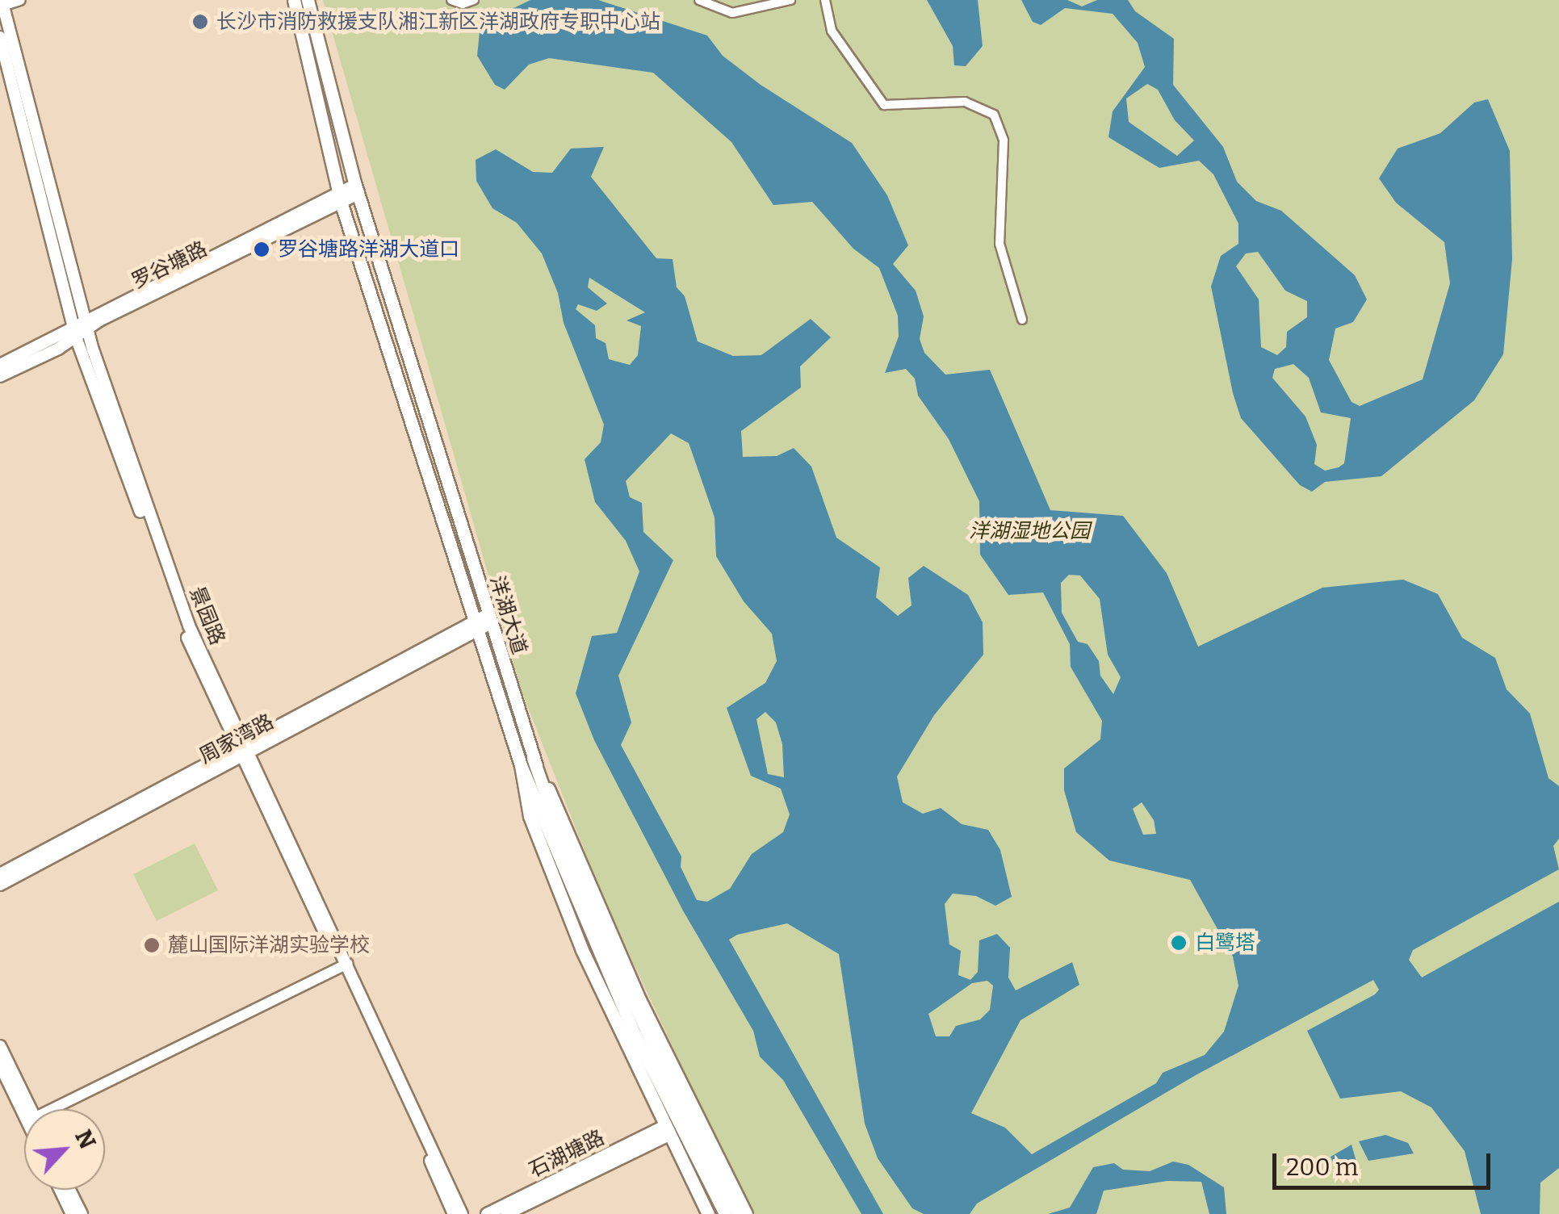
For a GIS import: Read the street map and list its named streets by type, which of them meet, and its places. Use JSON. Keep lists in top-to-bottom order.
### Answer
{
  "streets": {
    "main road": [
      "罗谷塘路",
      "洋湖大道",
      "景园路",
      "周家湾路",
      "石湖塘路"
    ]
  },
  "crossings": [
    ["罗谷塘路", "洋湖大道"],
    ["罗谷塘路", "景园路"],
    ["洋湖大道", "周家湾路"],
    ["洋湖大道", "石湖塘路"],
    ["景园路", "周家湾路"]
  ],
  "parks": ["洋湖湿地公园"],
  "places": [
    "长沙市消防救援支队湘江新区洋湖政府专职中心站",
    "罗谷塘路洋湖大道口",
    "白鹭塔",
    "麓山国际洋湖实验学校"
  ],
  "scale_bar": "200 m",
  "north": "top right"
}
